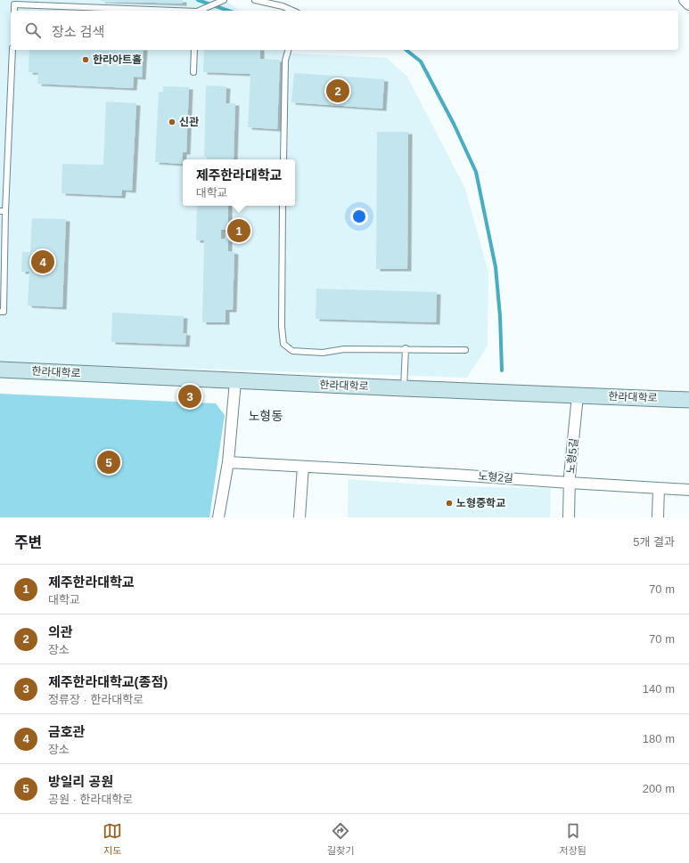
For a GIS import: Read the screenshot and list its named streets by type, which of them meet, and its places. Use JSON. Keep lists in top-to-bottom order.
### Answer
{
  "streets": {
    "main road": ["한라대학로"],
    "street": ["노형5길", "노형2길"]
  },
  "crossings": [
    ["한라대학로", "노형5길"],
    ["노형5길", "노형2길"]
  ],
  "districts": ["노형동"],
  "places": ["한라아트홀", "신관", "노형중학교"],
  "page": {
    "search": "장소 검색",
    "pins": [
      "2",
      "1",
      "4",
      "3",
      "5"
    ],
    "popup": ["제주한라대학교", "대학교"],
    "heading": ["주변", "5개 결과"],
    "list": [
      {
        "mark": "1",
        "name": "제주한라대학교",
        "note": "대학교",
        "value": "70 m"
      },
      {
        "mark": "2",
        "name": "의관",
        "note": "장소",
        "value": "70 m"
      },
      {
        "mark": "3",
        "name": "제주한라대학교(종점)",
        "note": "정류장 · 한라대학로",
        "value": "140 m"
      },
      {
        "mark": "4",
        "name": "금호관",
        "note": "장소",
        "value": "180 m"
      },
      {
        "mark": "5",
        "name": "방일리 공원",
        "note": "공원 · 한라대학로",
        "value": "200 m"
      }
    ],
    "nav": ["지도", "길찾기", "저장됨"]
  }
}
